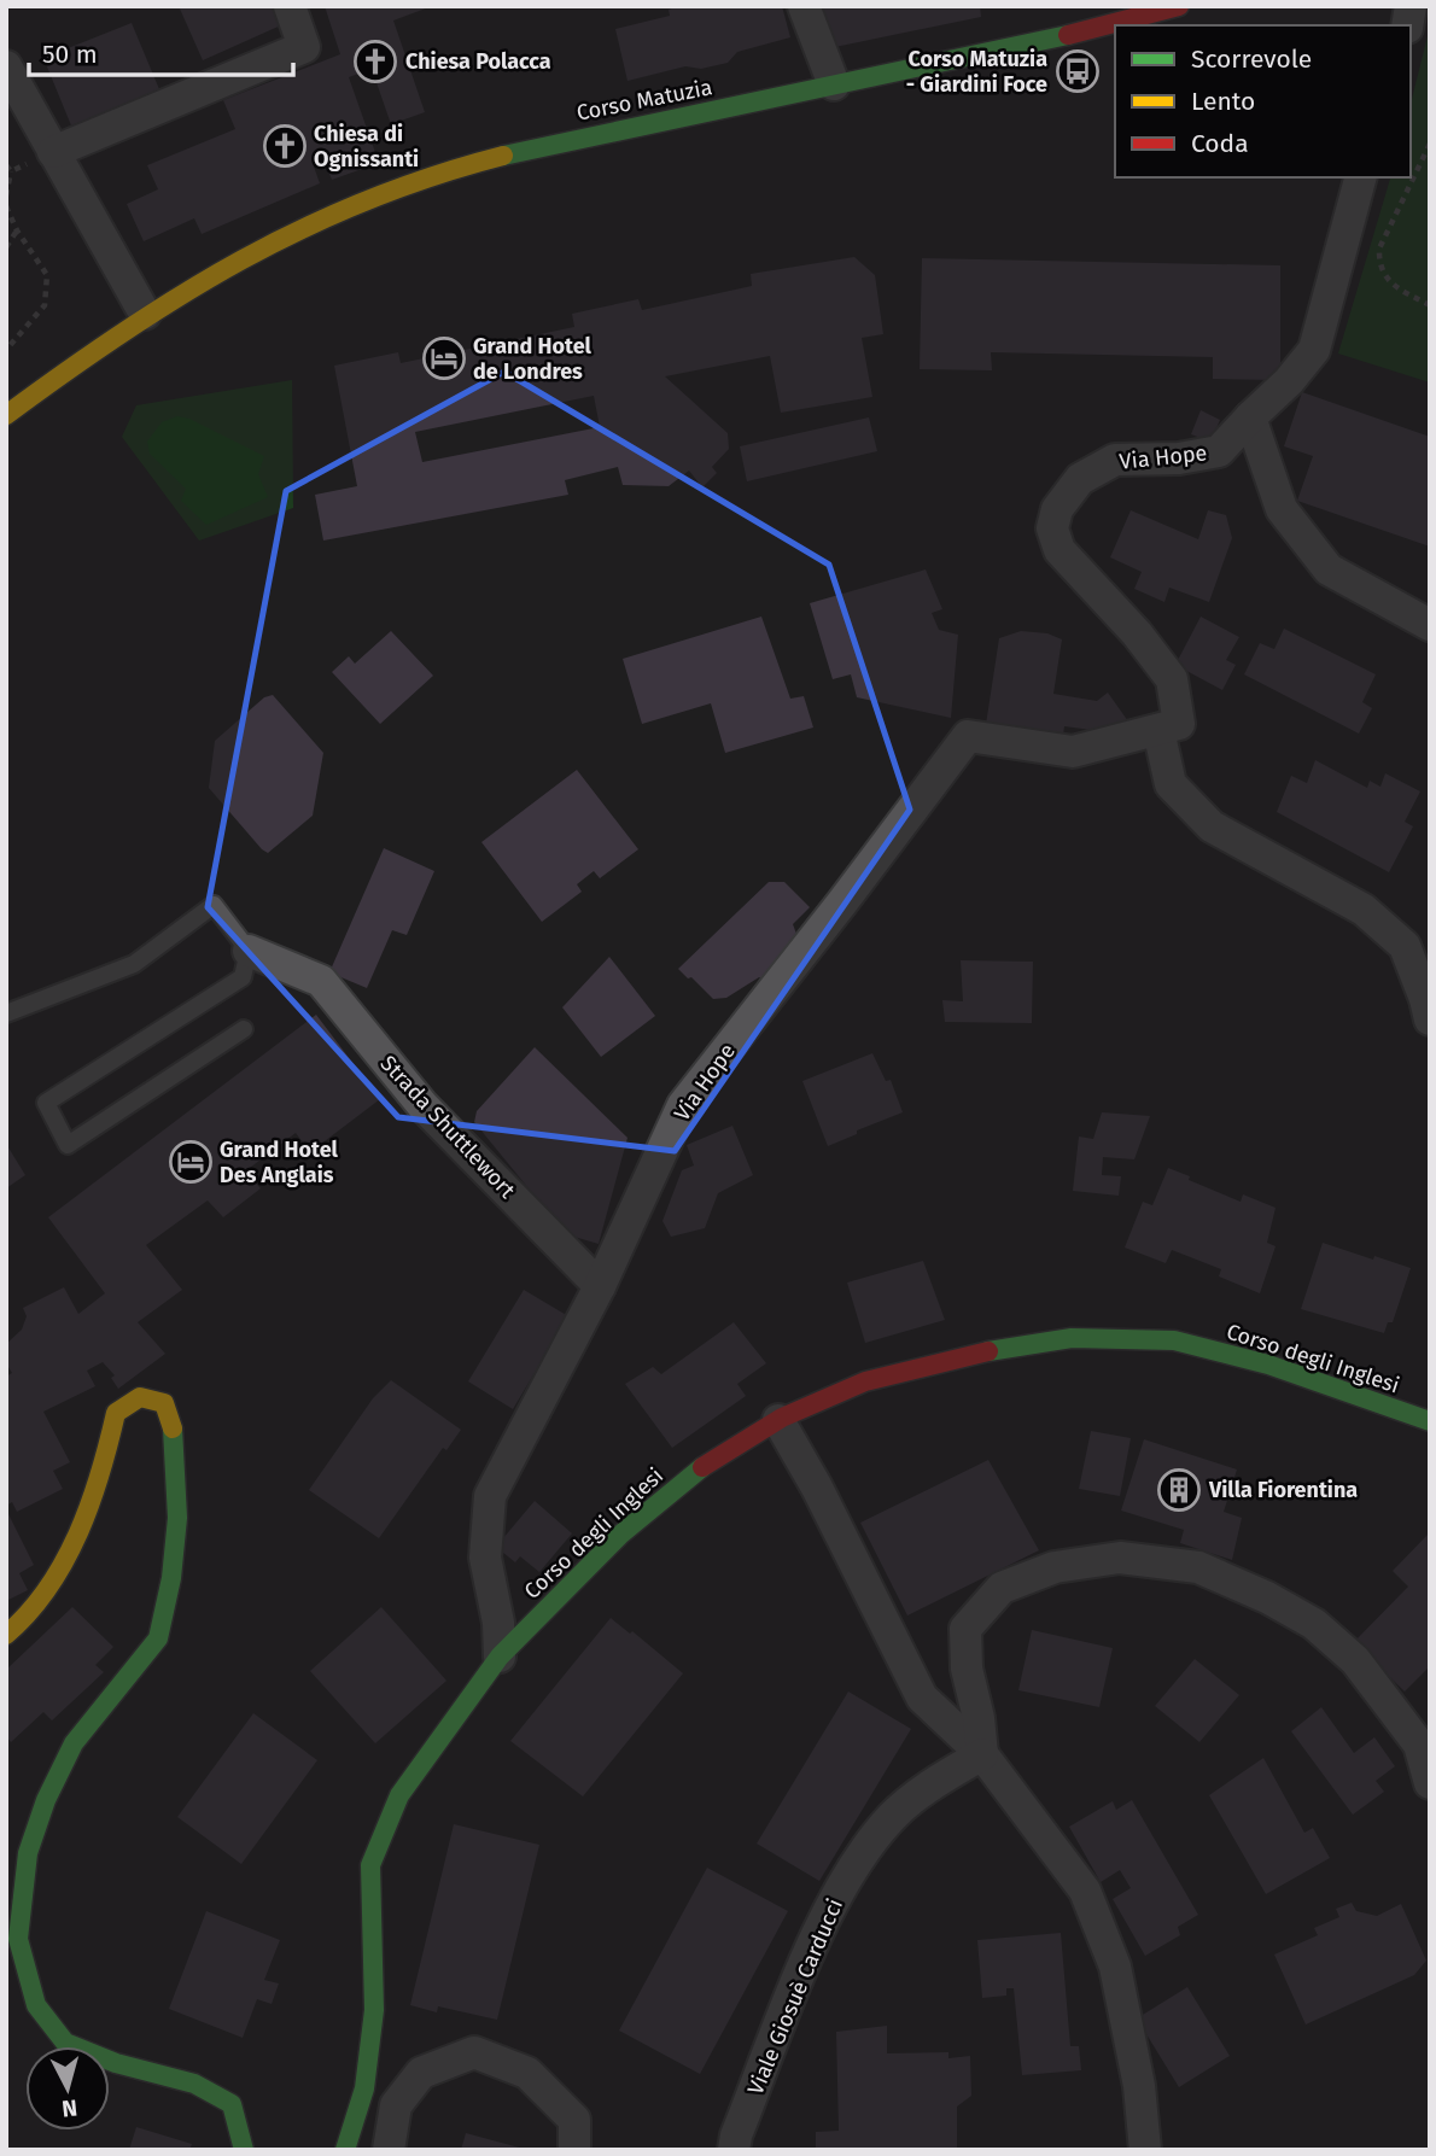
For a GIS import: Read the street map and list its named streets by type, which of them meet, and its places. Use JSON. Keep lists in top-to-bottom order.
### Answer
{
  "streets": {
    "main road": ["Corso Matuzia", "Corso degli Inglesi"],
    "street": ["Via Hope", "Strada Shuttlewort", "Viale Giosuè Carducci"]
  },
  "crossings": [
    ["Via Hope", "Strada Shuttlewort"],
    ["Via Hope", "Corso degli Inglesi"]
  ],
  "places": {
    "church": ["Chiesa Polacca", "Chiesa di Ognissanti"],
    "bus stop": ["Corso Matuzia - Giardini Foce"],
    "hotel": ["Grand Hotel de Londres", "Grand Hotel Des Anglais"],
    "building": ["Villa Fiorentina"]
  },
  "legend": ["Scorrevole", "Lento", "Coda"],
  "scale_bar": "50 m",
  "north": "bottom"
}
